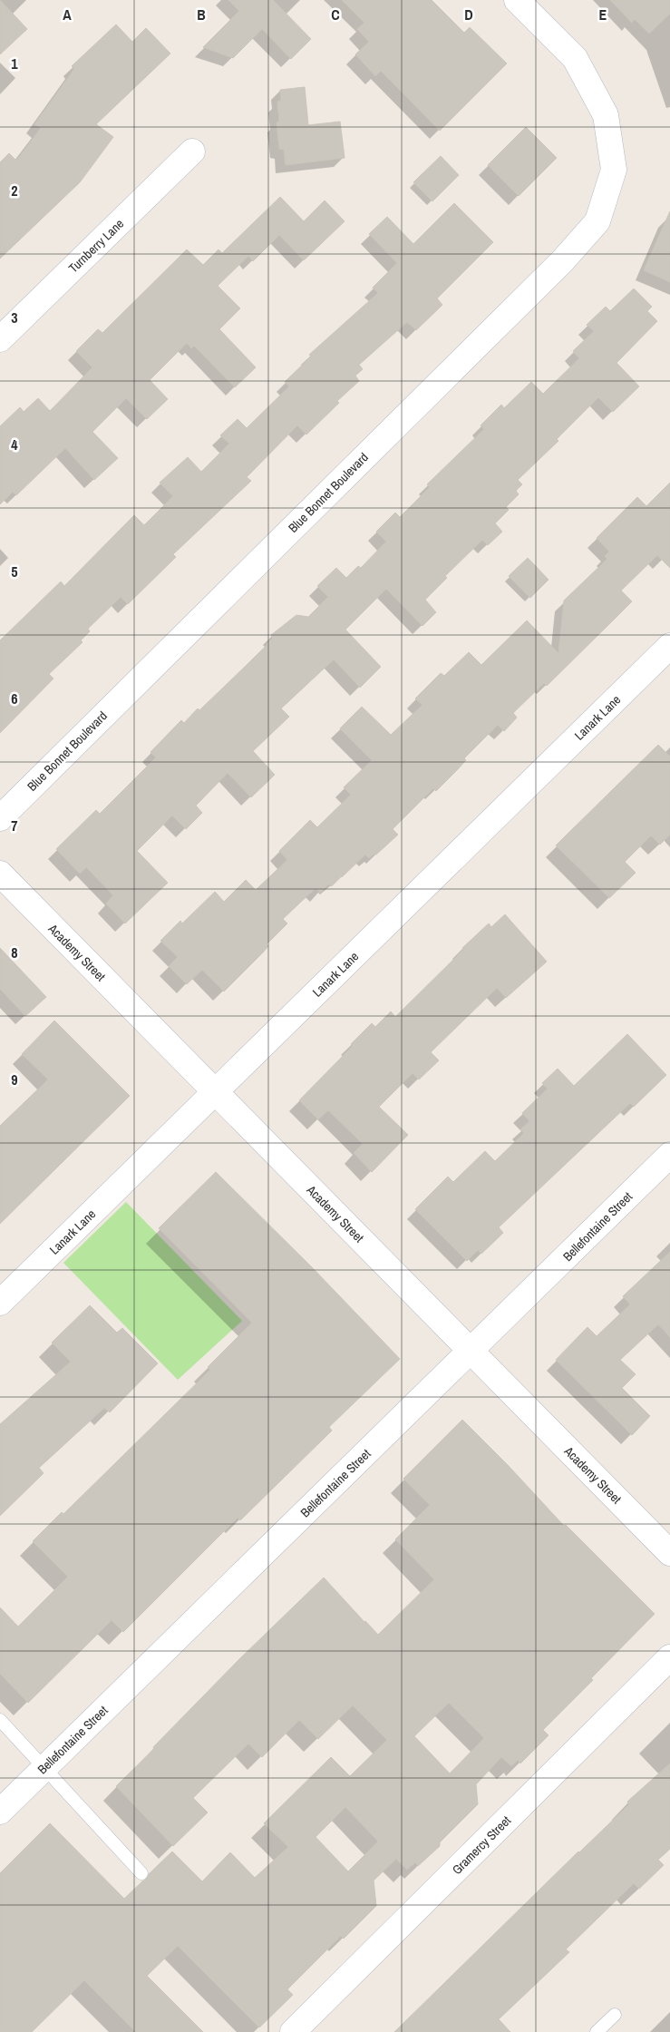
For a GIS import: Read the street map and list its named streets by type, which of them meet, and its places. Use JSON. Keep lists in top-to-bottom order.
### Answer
{
  "streets": {
    "street": [
      "Turnberry Lane",
      "Blue Bonnet Boulevard",
      "Lanark Lane",
      "Academy Street",
      "Bellefontaine Street",
      "Gramercy Street"
    ]
  },
  "crossings": [
    ["Lanark Lane", "Academy Street"],
    ["Academy Street", "Bellefontaine Street"]
  ],
  "grid": {
    "columns": [
      "A",
      "B",
      "C",
      "D",
      "E"
    ],
    "rows": [
      "1",
      "2",
      "3",
      "4",
      "5",
      "6",
      "7",
      "8",
      "9"
    ]
  }
}
